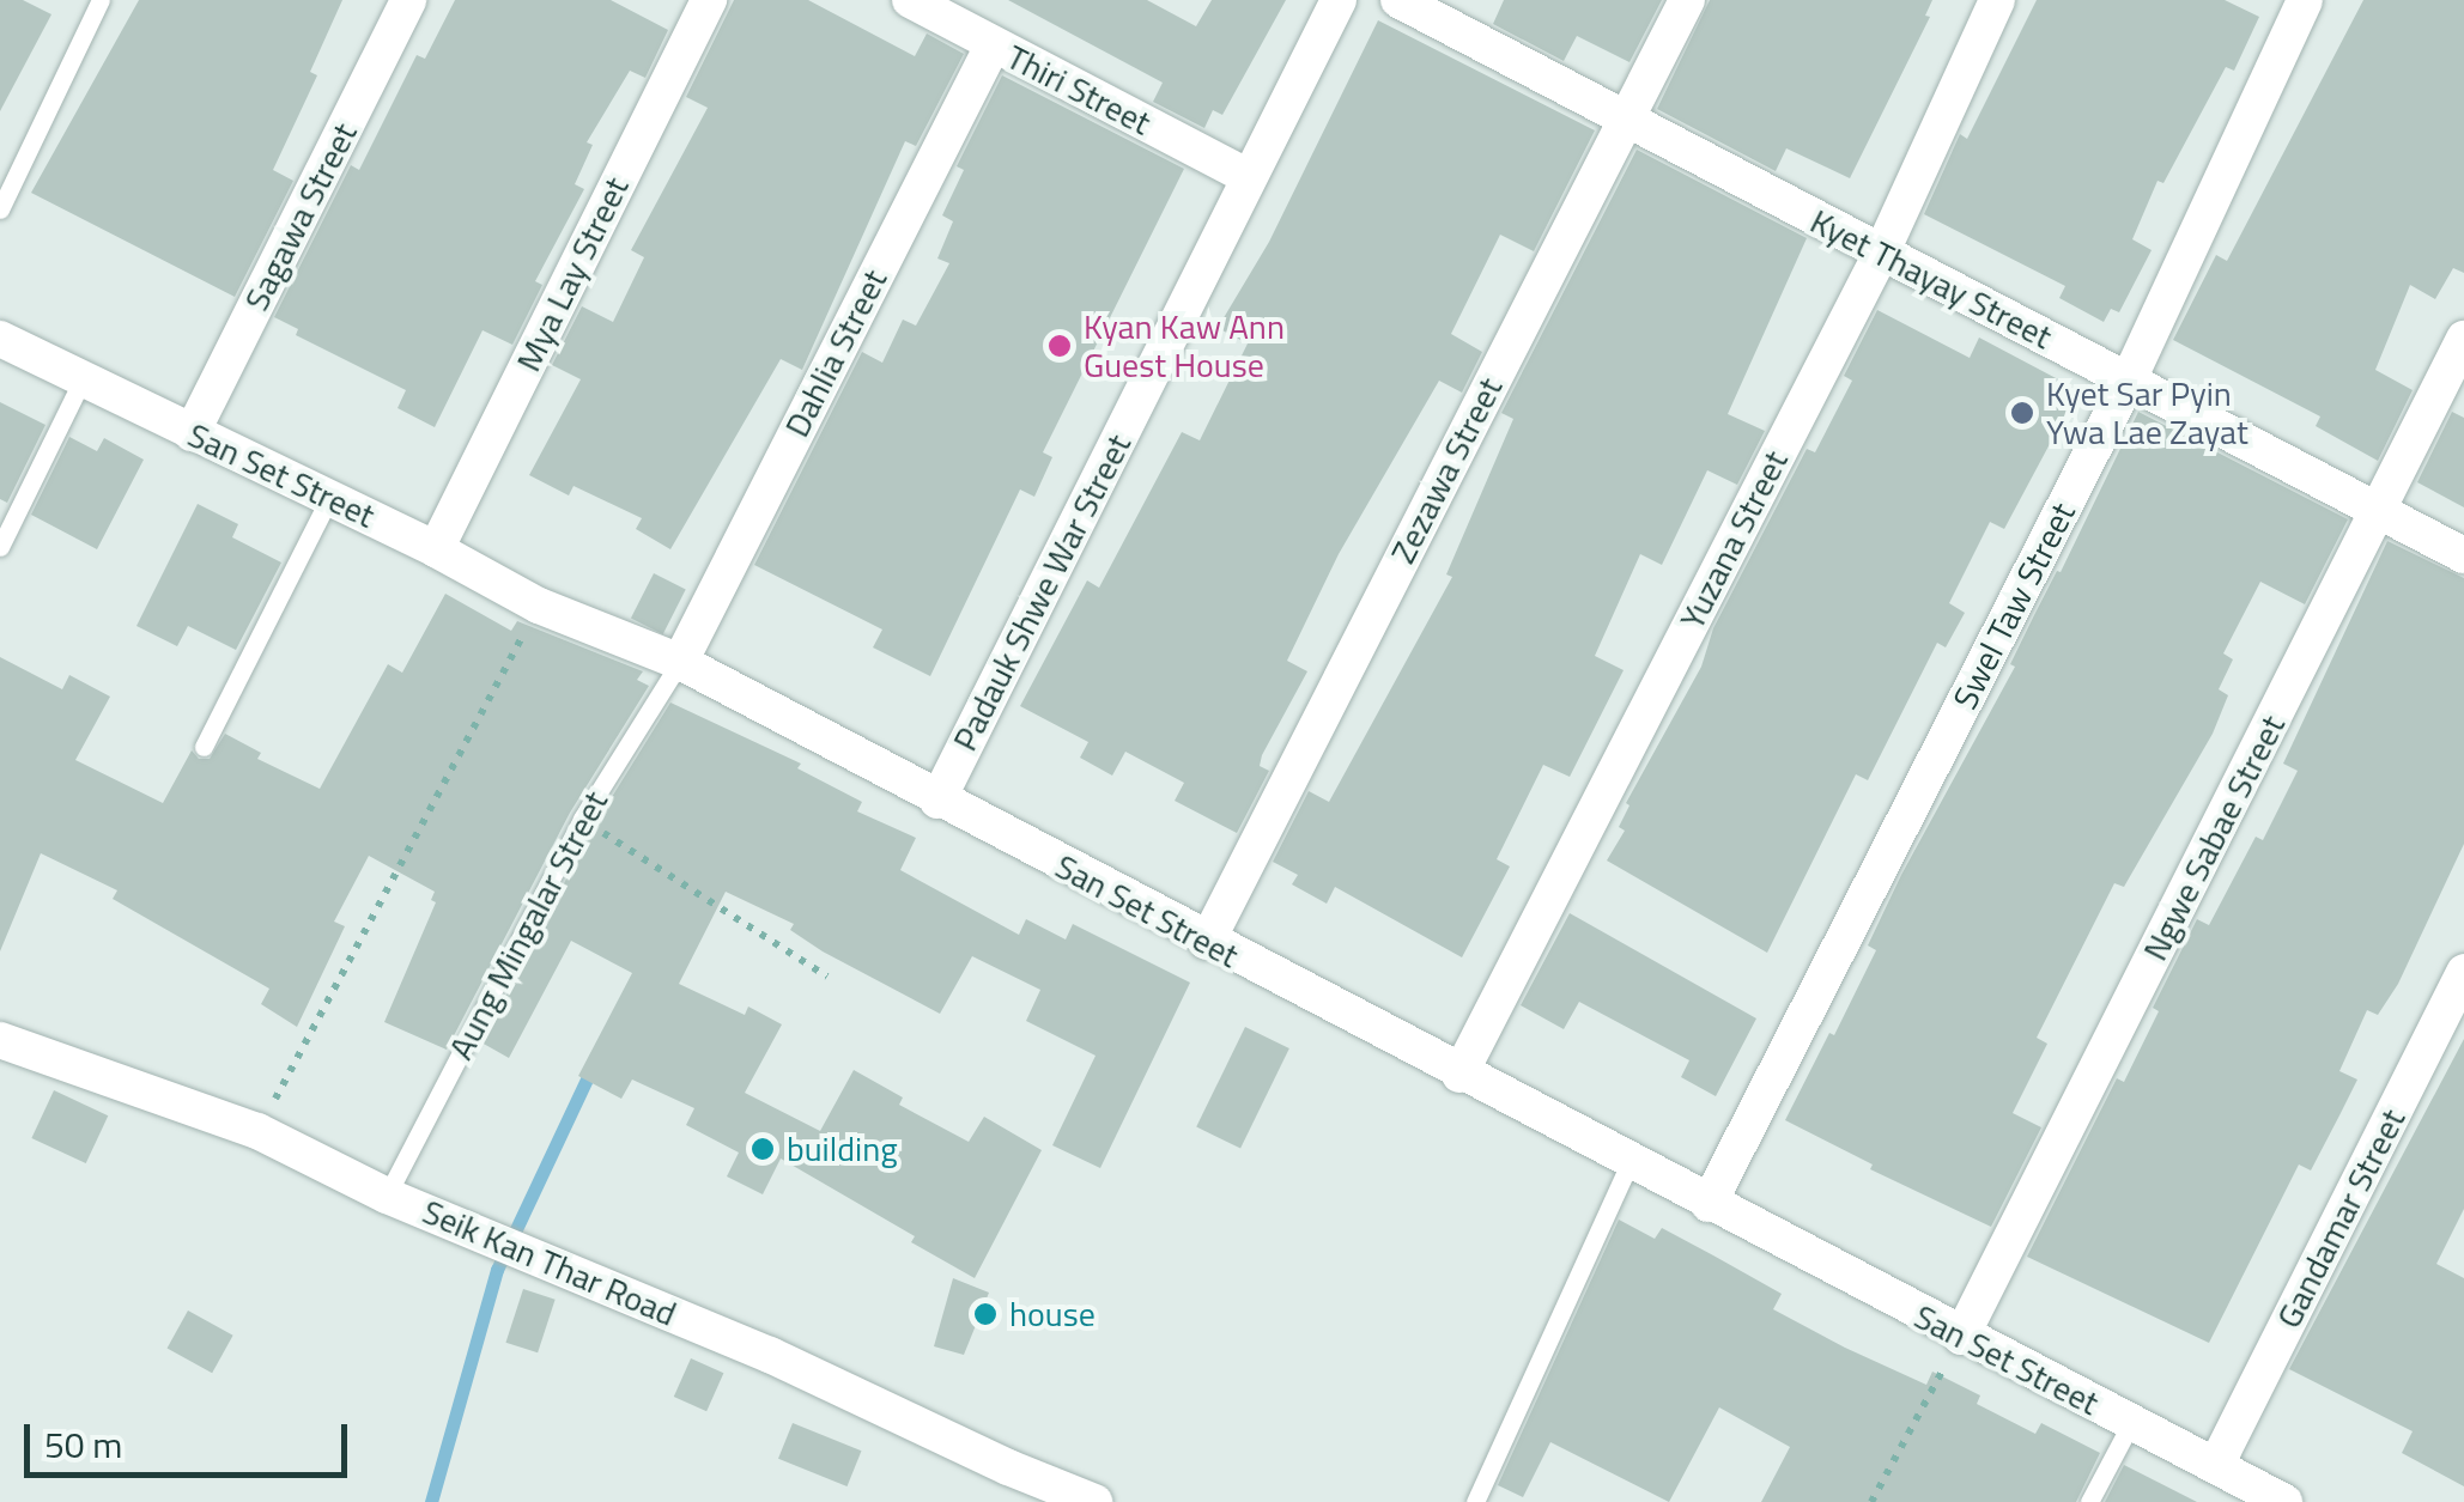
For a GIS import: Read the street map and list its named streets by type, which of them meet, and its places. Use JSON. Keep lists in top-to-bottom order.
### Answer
{
  "streets": {
    "street": [
      "Thiri Street",
      "Sagawa Street",
      "Mya Lay Street",
      "Kyet Thayay Street",
      "Dahlia Street",
      "Zezawa Street",
      "San Set Street",
      "Yuzana Street",
      "Padauk Shwe War Street",
      "Swel Taw Street",
      "Ngwe Sabae Street",
      "Gandamar Street",
      "Seik Kan Thar Road"
    ],
    "lane": ["Aung Mingalar Street"]
  },
  "crossings": [
    ["Thiri Street", "Dahlia Street"],
    ["Thiri Street", "Padauk Shwe War Street"],
    ["Sagawa Street", "San Set Street"],
    ["Mya Lay Street", "San Set Street"],
    ["Kyet Thayay Street", "Zezawa Street"],
    ["Kyet Thayay Street", "Yuzana Street"],
    ["Kyet Thayay Street", "Swel Taw Street"],
    ["Kyet Thayay Street", "Ngwe Sabae Street"],
    ["Dahlia Street", "San Set Street"],
    ["Dahlia Street", "Aung Mingalar Street"],
    ["Zezawa Street", "San Set Street"],
    ["San Set Street", "Yuzana Street"],
    ["San Set Street", "Padauk Shwe War Street"],
    ["San Set Street", "Swel Taw Street"],
    ["San Set Street", "Ngwe Sabae Street"],
    ["San Set Street", "Aung Mingalar Street"],
    ["San Set Street", "Gandamar Street"],
    ["Aung Mingalar Street", "Seik Kan Thar Road"]
  ],
  "places": [
    "Kyan Kaw Ann Guest House",
    "Kyet Sar Pyin Ywa Lae Zayat",
    "building",
    "house"
  ],
  "scale_bar": "50 m"
}
